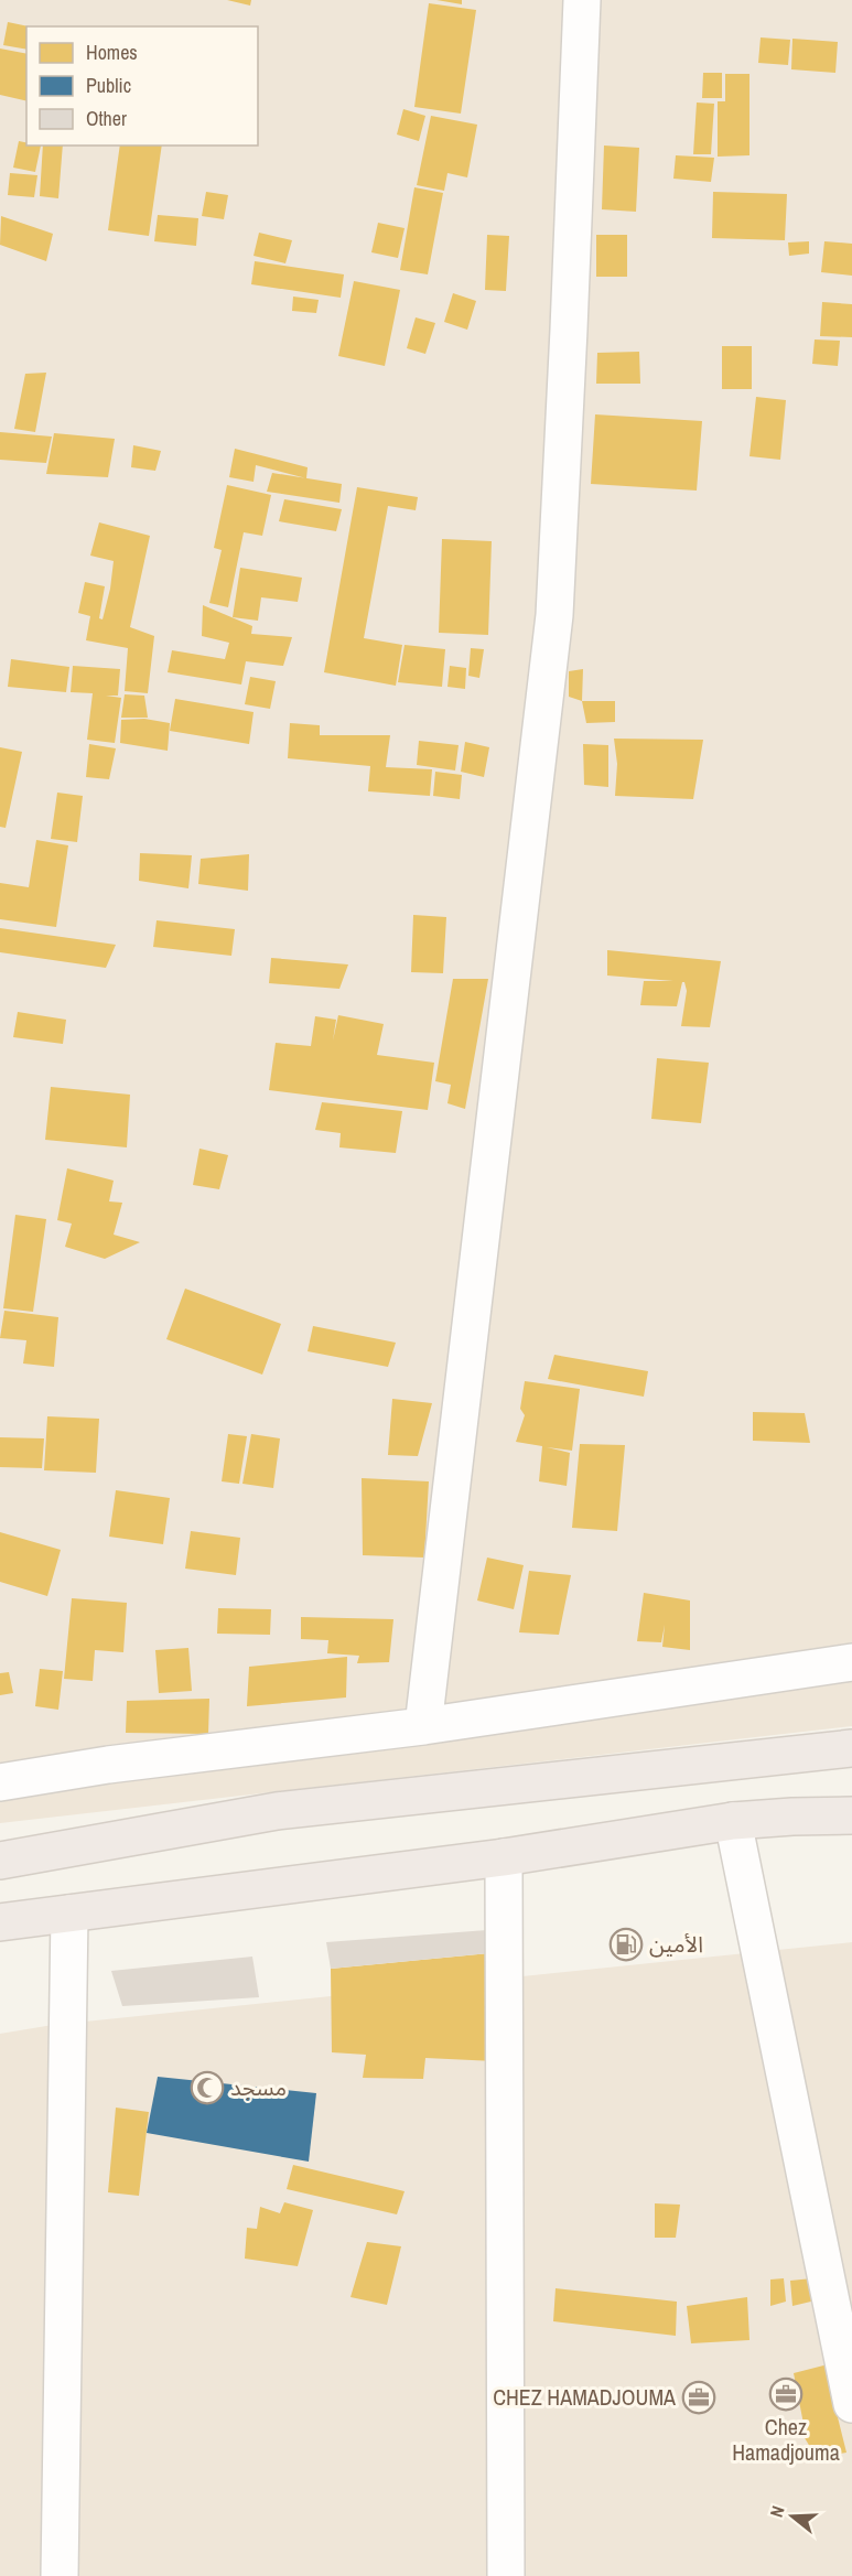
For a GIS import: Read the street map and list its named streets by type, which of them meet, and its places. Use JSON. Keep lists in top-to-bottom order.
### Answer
{
  "places": {
    "fuel station": ["الأمين"],
    "mosque": ["مسجد"],
    "office": ["Chez Hamadjouma", "CHEZ HAMADJOUMA"]
  },
  "legend": ["Homes", "Public", "Other"],
  "north": "left"
}
